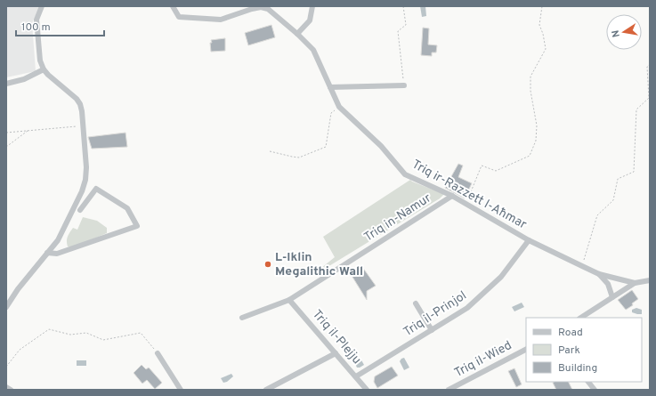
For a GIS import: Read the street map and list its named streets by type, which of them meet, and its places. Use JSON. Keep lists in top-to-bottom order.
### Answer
{
  "streets": {
    "street": [
      "Triq ir-Razzett l-Aħmar",
      "Triq in-Namur",
      "Triq il-Prinjol",
      "Triq il-Plejju",
      "Triq il-Wied"
    ]
  },
  "crossings": [
    ["Triq ir-Razzett l-Aħmar", "Triq in-Namur"],
    ["Triq ir-Razzett l-Aħmar", "Triq il-Prinjol"],
    ["Triq in-Namur", "Triq il-Plejju"],
    ["Triq il-Prinjol", "Triq il-Plejju"]
  ],
  "places": ["L-Iklin Megalithic Wall"],
  "legend": ["Road", "Park", "Building"],
  "scale_bar": "100 m",
  "north": "left"
}
